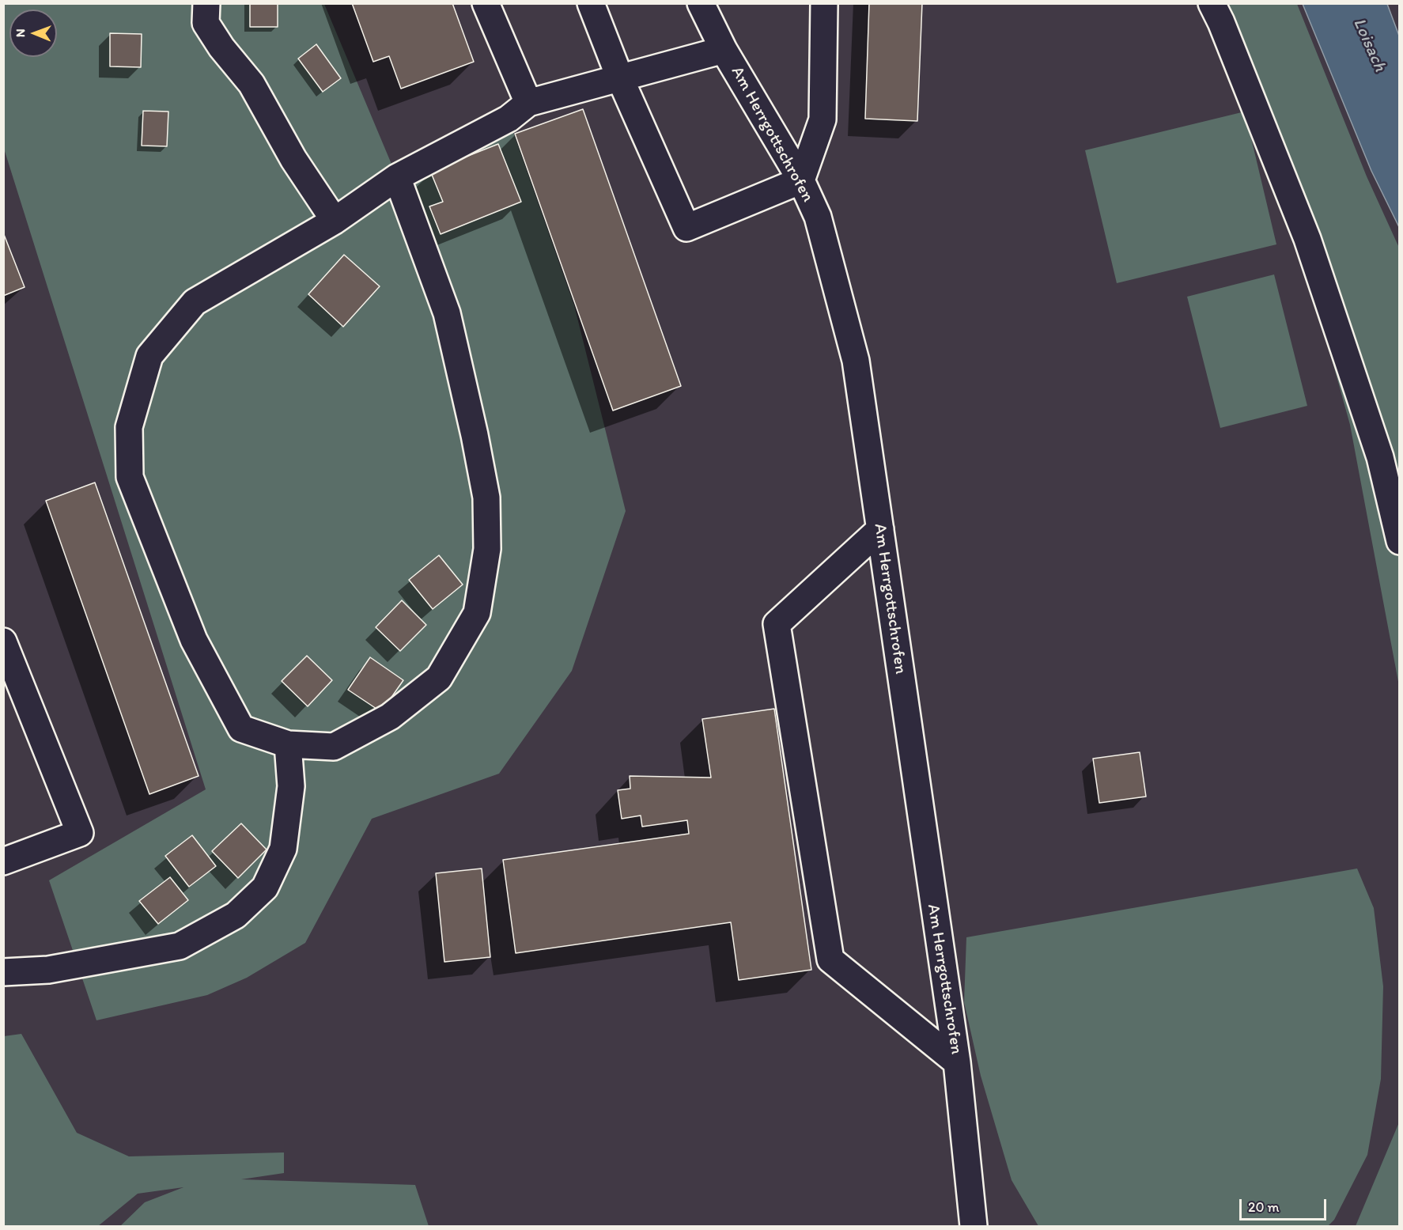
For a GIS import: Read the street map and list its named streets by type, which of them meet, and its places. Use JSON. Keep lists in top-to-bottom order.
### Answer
{
  "streets": {
    "lane": ["Am Herrgottschrofen"]
  },
  "water": ["Loisach"],
  "scale_bar": "20 m",
  "north": "left"
}
